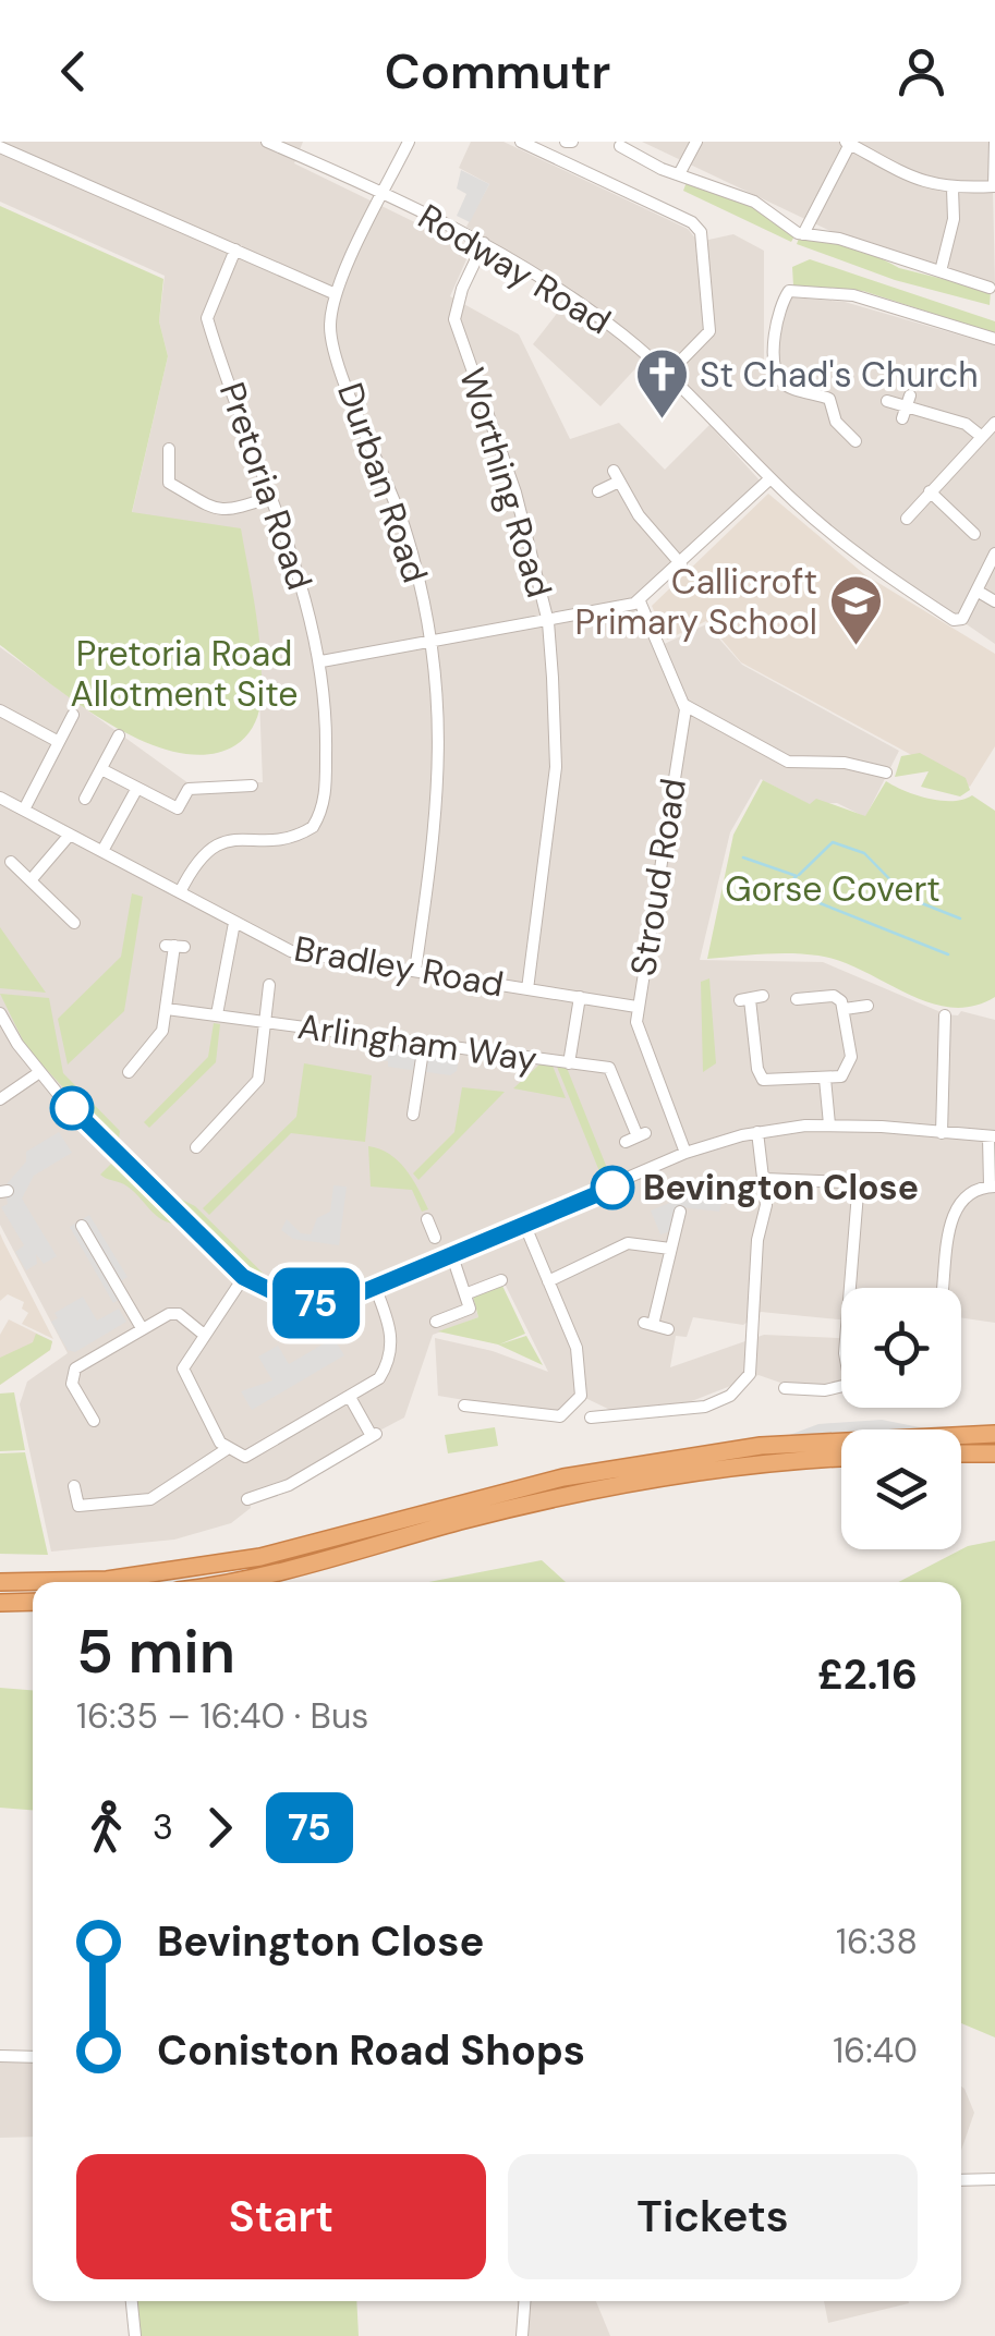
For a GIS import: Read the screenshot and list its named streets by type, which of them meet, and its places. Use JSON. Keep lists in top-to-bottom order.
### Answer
{
  "streets": {
    "street": [
      "Rodway Road",
      "Durban Road",
      "Worthing Road",
      "Pretoria Road",
      "Stroud Road",
      "Bradley Road",
      "Arlingham Way"
    ]
  },
  "crossings": [
    ["Rodway Road", "Durban Road"],
    ["Rodway Road", "Worthing Road"],
    ["Durban Road", "Bradley Road"],
    ["Worthing Road", "Bradley Road"],
    ["Pretoria Road", "Bradley Road"],
    ["Stroud Road", "Bradley Road"],
    ["Bradley Road", "Arlingham Way"]
  ],
  "parks": ["Pretoria Road Allotment Site", "Gorse Covert"],
  "places": {
    "church": ["St Chad's Church"],
    "school or university": ["Callicroft Primary School"],
    "other": ["Bevington Close"]
  },
  "lines": ["bus line 75"],
  "page": {
    "header": "Commutr",
    "on_map": "75",
    "heading": ["5 min", "16:35 – 16:40 · Bus", "£2.16"],
    "legs": ["3", "75"],
    "list": [
      {
        "name": "Bevington Close",
        "value": "16:38"
      },
      {
        "name": "Coniston Road Shops",
        "value": "16:40"
      }
    ],
    "buttons": ["Start", "Tickets"]
  }
}
